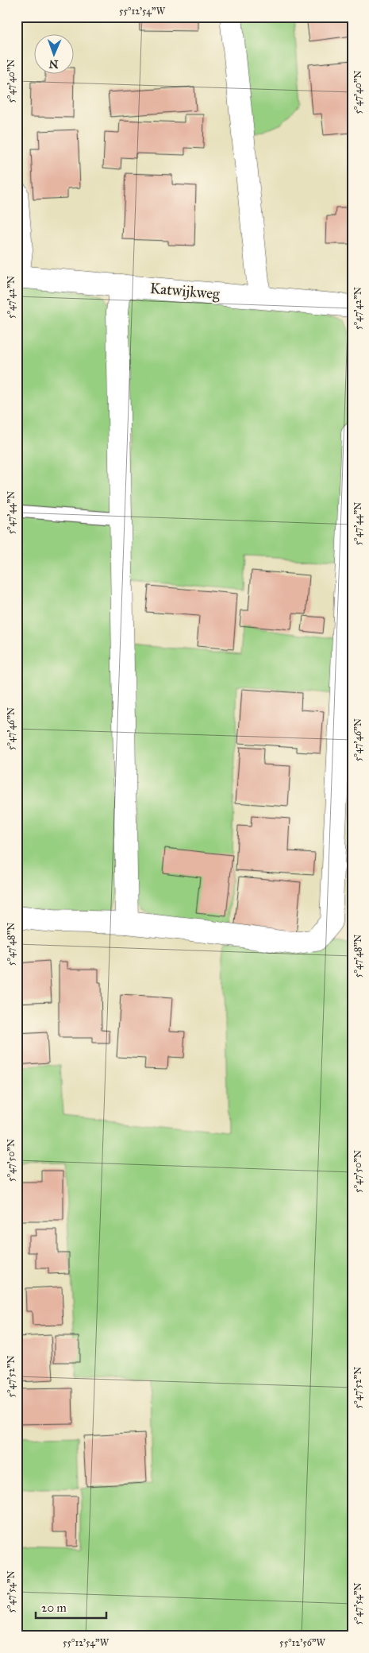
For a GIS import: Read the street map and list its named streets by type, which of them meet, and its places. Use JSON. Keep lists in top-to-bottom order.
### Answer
{
  "streets": {
    "street": ["Katwijkweg"]
  },
  "scale_bar": "20 m",
  "north": "bottom",
  "coordinates": [
    "55°12'54\"W",
    "5°47'40\"N",
    "5°47'42\"N",
    "5°47'44\"N",
    "5°47'46\"N",
    "5°47'48\"N",
    "5°47'50\"N",
    "5°47'52\"N",
    "5°47'54\"N",
    "55°12'56\"W"
  ]
}
